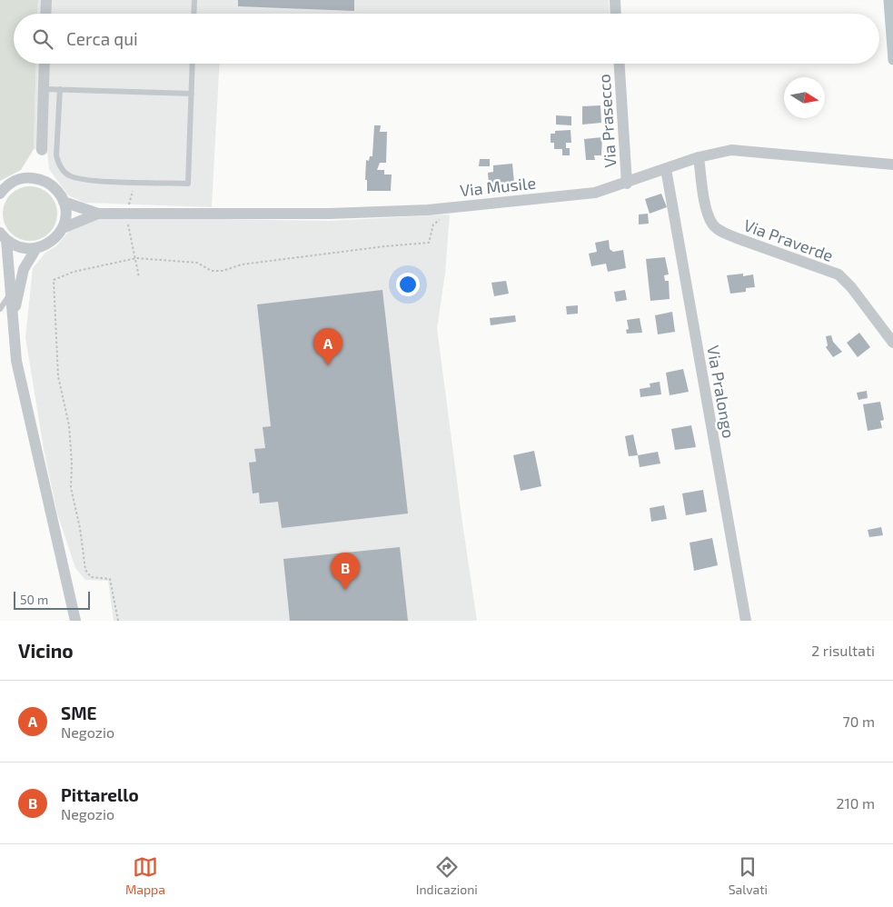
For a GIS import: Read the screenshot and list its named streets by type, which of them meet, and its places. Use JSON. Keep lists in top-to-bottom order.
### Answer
{
  "streets": {
    "street": [
      "Via Prasecco",
      "Via Musile",
      "Via Praverde",
      "Via Pralongo"
    ]
  },
  "crossings": [
    ["Via Prasecco", "Via Musile"],
    ["Via Musile", "Via Praverde"],
    ["Via Musile", "Via Pralongo"]
  ],
  "scale_bar": "50 m",
  "north": "right",
  "page": {
    "search": "Cerca qui",
    "pins": ["A", "B"],
    "scale": "50 m",
    "heading": ["Vicino", "2 risultati"],
    "list": [
      {
        "mark": "A",
        "name": "SME",
        "note": "Negozio",
        "value": "70 m"
      },
      {
        "mark": "B",
        "name": "Pittarello",
        "note": "Negozio",
        "value": "210 m"
      }
    ],
    "nav": ["Mappa", "Indicazioni", "Salvati"]
  }
}
